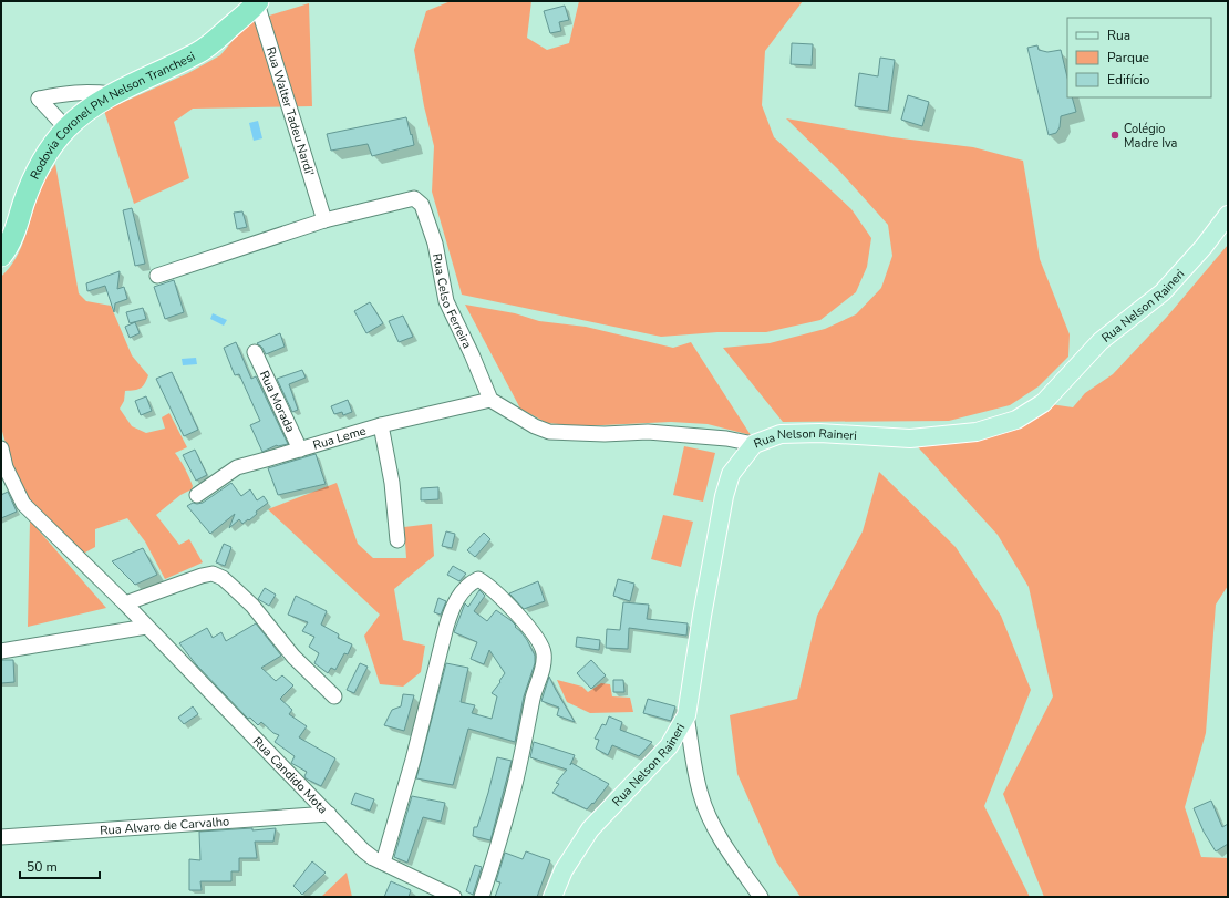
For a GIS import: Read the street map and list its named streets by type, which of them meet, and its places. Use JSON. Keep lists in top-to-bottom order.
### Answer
{
  "streets": {
    "highway": ["Rodovia Coronel PM Nelson Tranchesi"],
    "main road": ["Rua Nelson Raineri"],
    "street": [
      "Rua Walter Tadeu Nardi'",
      "Rua Celso Ferreira",
      "Rua Morada",
      "Rua Leme",
      "Rua Candido Mota",
      "Rua Alvaro de Carvalho"
    ]
  },
  "crossings": [
    ["Rua Walter Tadeu Nardi'", "Rodovia Coronel PM Nelson Tranchesi"],
    ["Rua Walter Tadeu Nardi'", "Rua Celso Ferreira"],
    ["Rua Celso Ferreira", "Rua Leme"],
    ["Rua Morada", "Rua Leme"],
    ["Rua Candido Mota", "Rua Alvaro de Carvalho"]
  ],
  "places": ["Colégio Madre Iva"],
  "legend": ["Rua", "Parque", "Edifício"],
  "scale_bar": "50 m"
}
